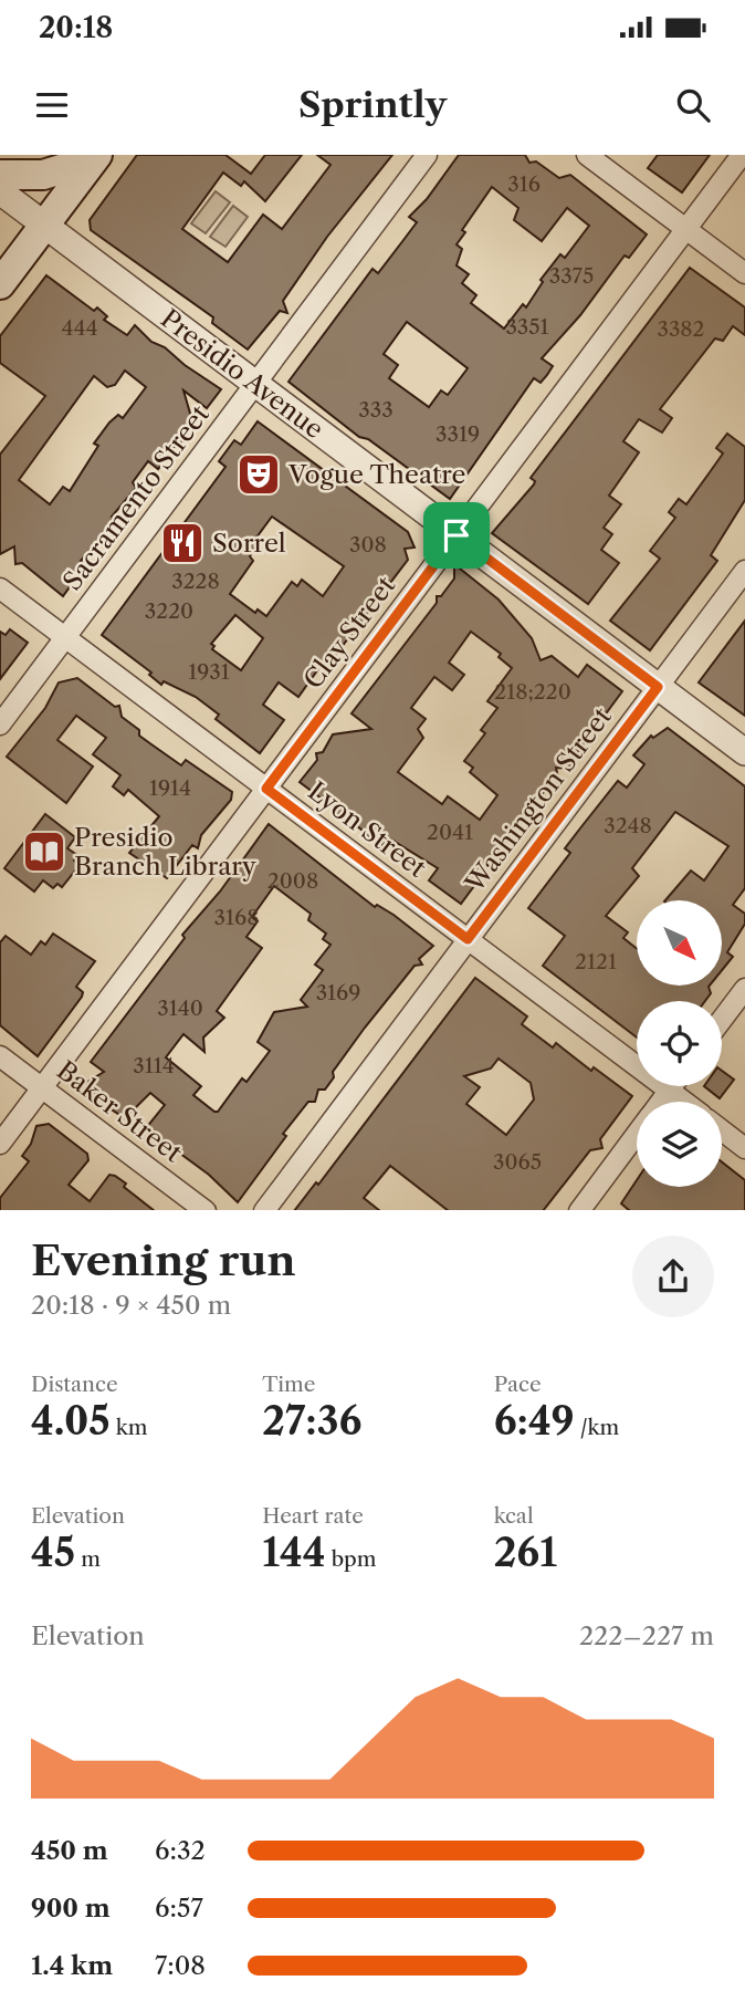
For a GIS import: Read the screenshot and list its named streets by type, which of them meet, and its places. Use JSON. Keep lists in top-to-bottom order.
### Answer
{
  "streets": {
    "street": [
      "Presidio Avenue",
      "Sacramento Street",
      "Clay Street",
      "Washington Street",
      "Lyon Street",
      "Baker Street"
    ]
  },
  "crossings": [
    ["Presidio Avenue", "Sacramento Street"],
    ["Presidio Avenue", "Clay Street"],
    ["Presidio Avenue", "Washington Street"],
    ["Sacramento Street", "Lyon Street"],
    ["Clay Street", "Lyon Street"],
    ["Clay Street", "Baker Street"],
    ["Washington Street", "Lyon Street"]
  ],
  "places": {
    "theatre": ["Vogue Theatre"],
    "restaurant": ["Sorrel"],
    "library": ["Presidio Branch Library"]
  },
  "house_numbers": [
    "316",
    "3375",
    "3351",
    "444",
    "3382",
    "333",
    "3319",
    "308",
    "3228",
    "3220",
    "1931",
    "218;220",
    "1914",
    "3248",
    "2041",
    "2008",
    "3168",
    "2121",
    "3169",
    "3140",
    "3114",
    "3065"
  ],
  "north": "bottom right",
  "page": {
    "status": "20:18",
    "header": "Sprintly",
    "heading": ["Evening run", "20:18 · 9 × 450 m"],
    "stats": [
      ["Distance", "4.05 km"],
      ["Time", "27:36"],
      ["Pace", "6:49 /km"],
      ["Elevation", "45 m"],
      ["Heart rate", "144 bpm"],
      ["kcal", "261"]
    ],
    "chart": ["Elevation", "222–227 m"],
    "list": [
      {
        "name": "450 m",
        "note": "6:32"
      },
      {
        "name": "900 m",
        "note": "6:57"
      },
      {
        "name": "1.4 km",
        "note": "7:08"
      }
    ]
  }
}
